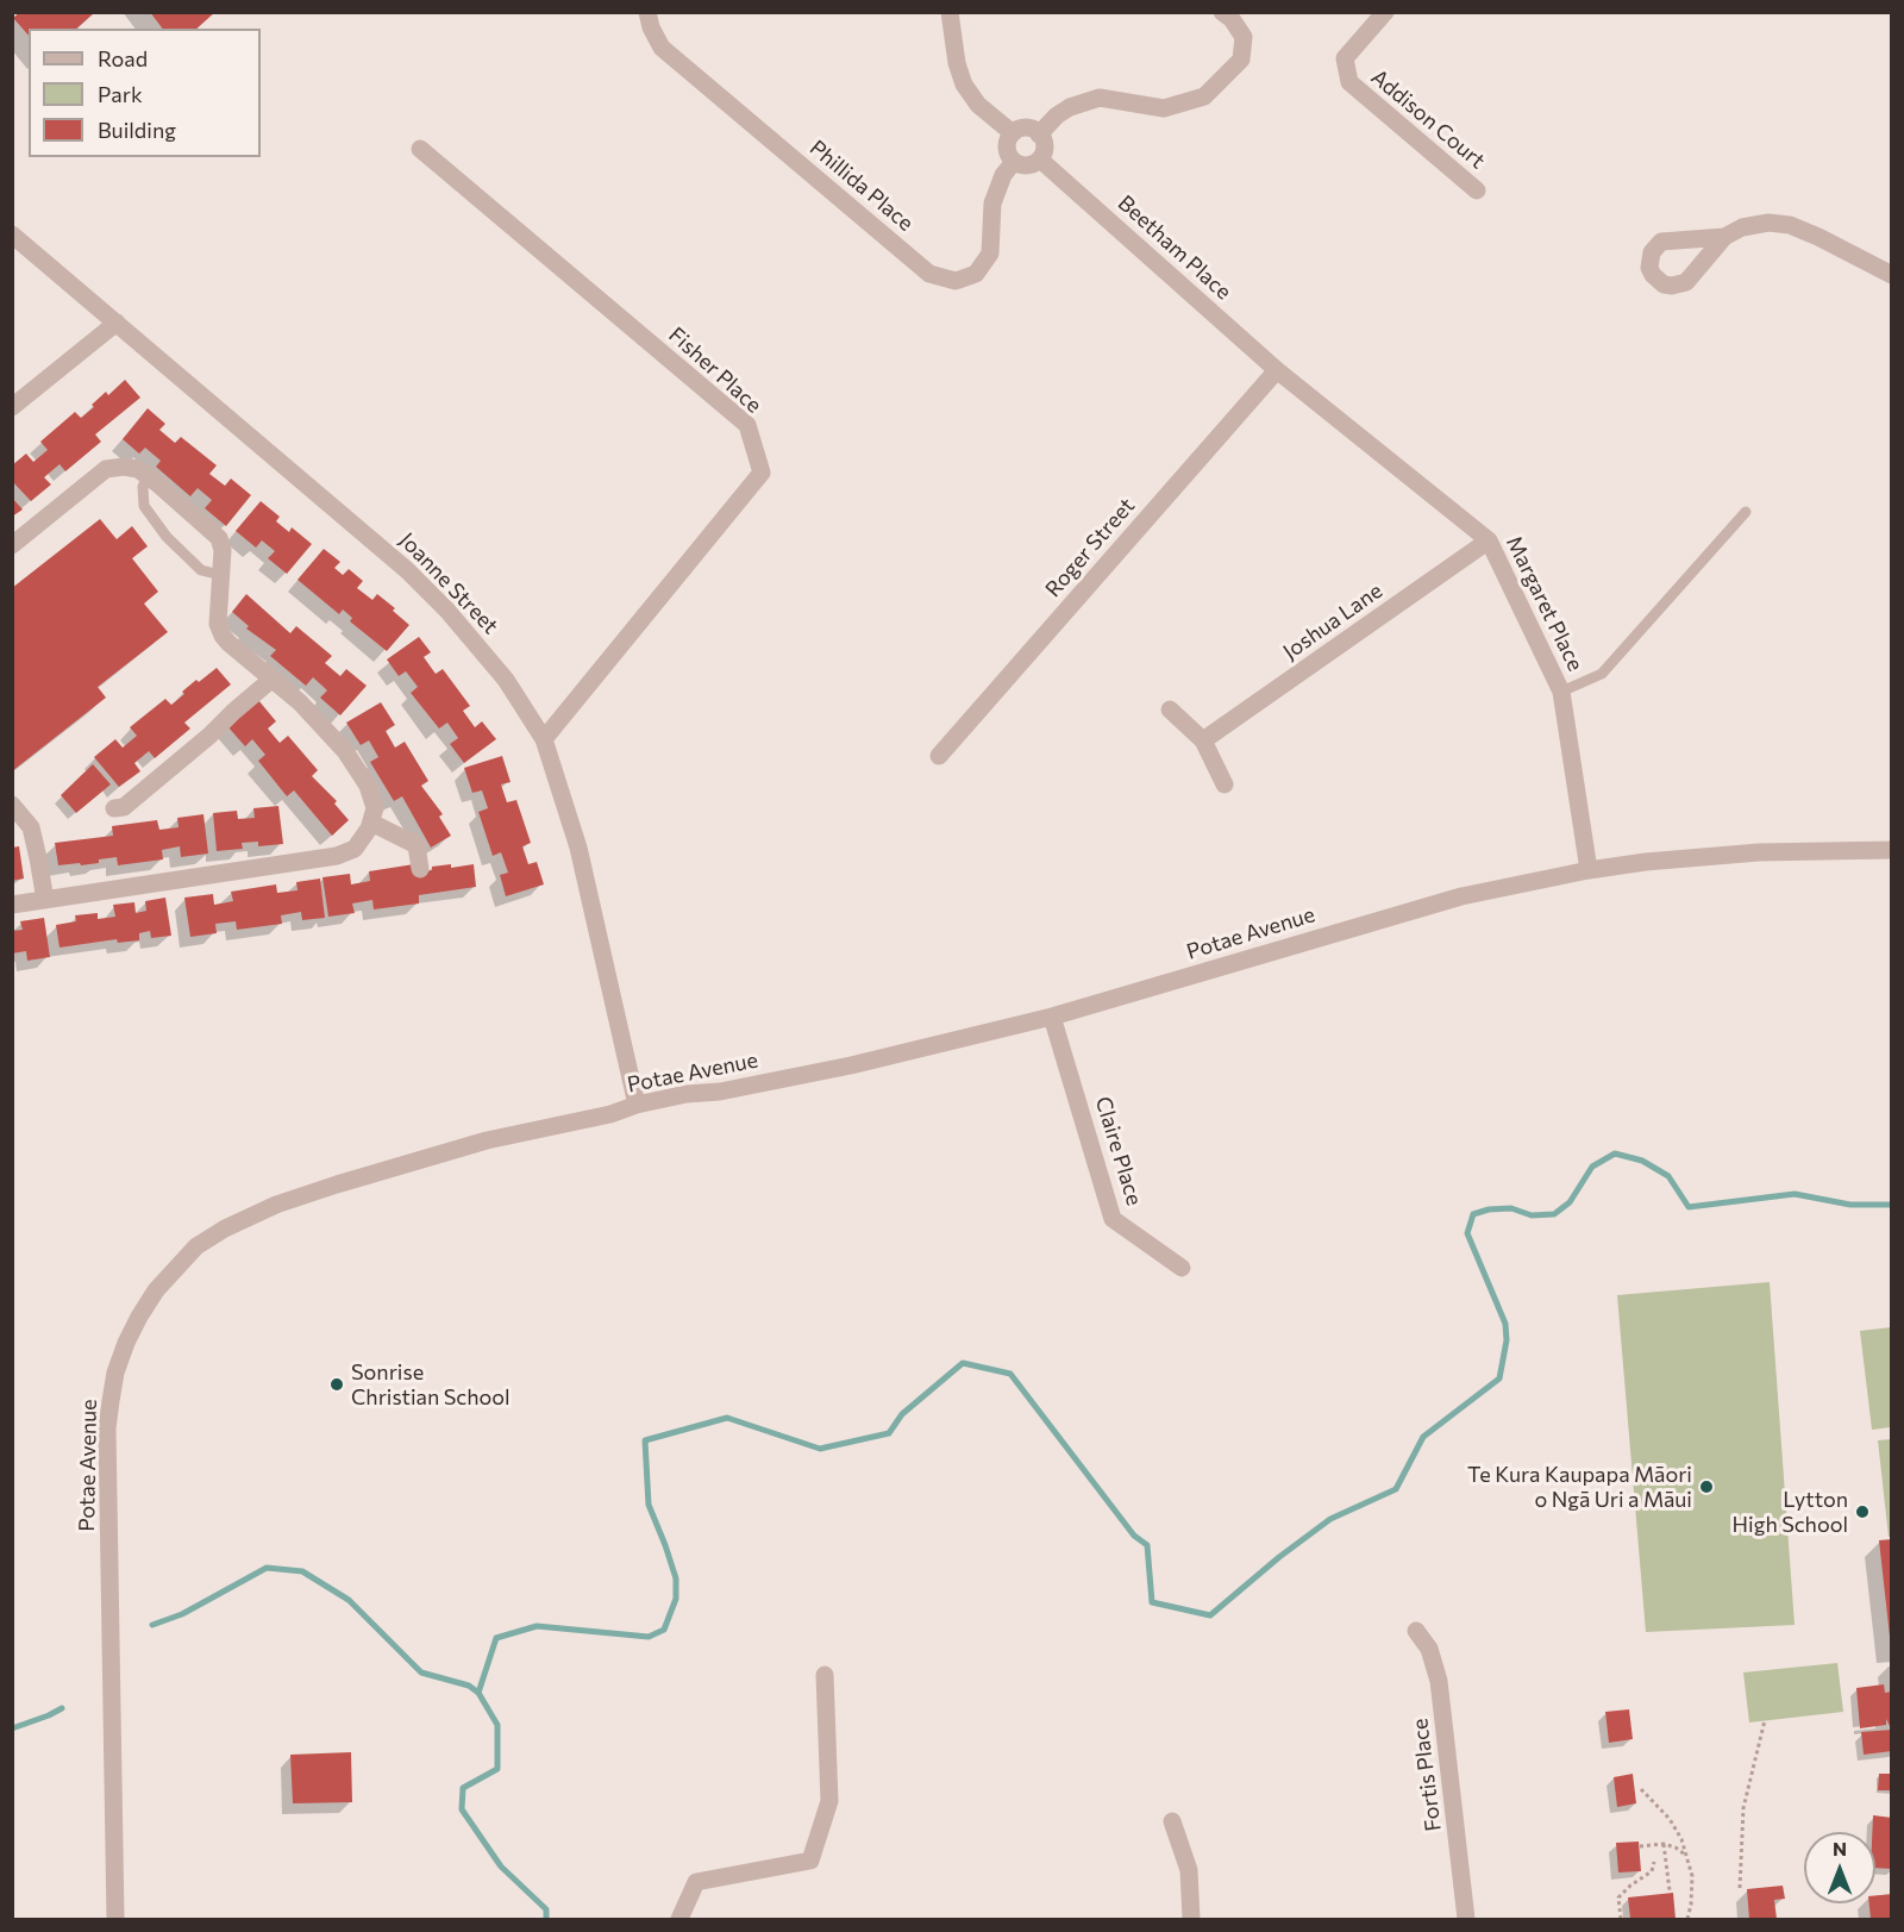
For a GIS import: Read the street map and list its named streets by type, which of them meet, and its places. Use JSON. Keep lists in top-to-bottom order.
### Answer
{
  "streets": {
    "street": [
      "Addison Court",
      "Phillida Place",
      "Beetham Place",
      "Fisher Place",
      "Roger Street",
      "Joanne Street",
      "Margaret Place",
      "Joshua Lane",
      "Potae Avenue",
      "Claire Place",
      "Fortis Place"
    ]
  },
  "crossings": [
    ["Phillida Place", "Beetham Place"],
    ["Beetham Place", "Roger Street"],
    ["Beetham Place", "Margaret Place"],
    ["Fisher Place", "Joanne Street"],
    ["Roger Street", "Margaret Place"],
    ["Joanne Street", "Potae Avenue"],
    ["Margaret Place", "Joshua Lane"],
    ["Margaret Place", "Potae Avenue"],
    ["Potae Avenue", "Claire Place"]
  ],
  "places": ["Sonrise Christian School", "Te Kura Kaupapa Māori o Ngā Uri a Māui", "Lytton High School"],
  "legend": ["Road", "Park", "Building"],
  "north": "top"
}
